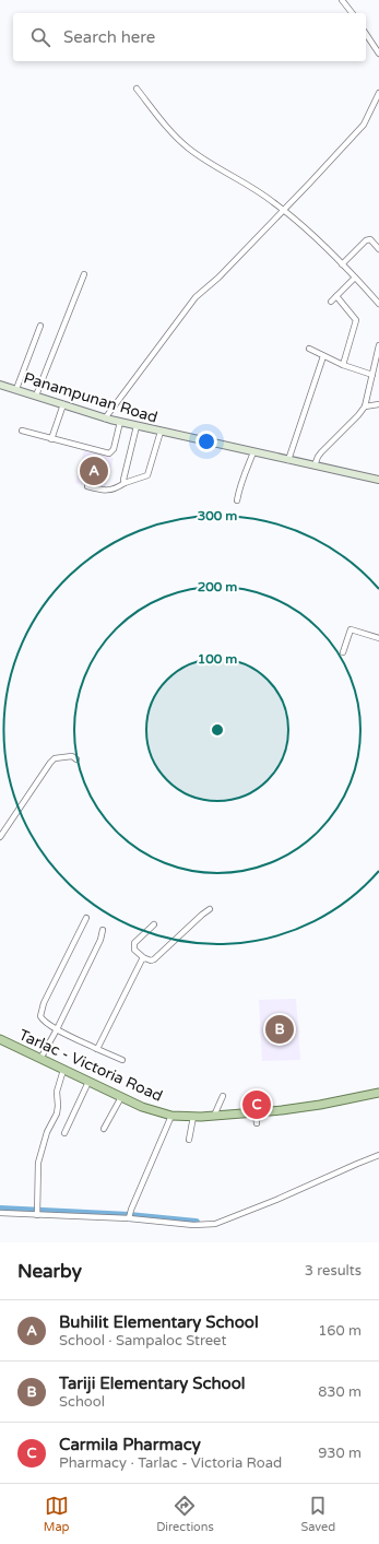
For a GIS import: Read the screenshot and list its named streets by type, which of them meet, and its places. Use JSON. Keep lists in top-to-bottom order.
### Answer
{
  "streets": {
    "main road": ["Tarlac - Victoria Road"],
    "street": ["Panampunan Road"]
  },
  "page": {
    "search": "Search here",
    "pins": ["A", "B", "C"],
    "heading": ["Nearby", "3 results"],
    "list": [
      {
        "mark": "A",
        "name": "Buhilit Elementary School",
        "note": "School · Sampaloc Street",
        "value": "160 m"
      },
      {
        "mark": "B",
        "name": "Tariji Elementary School",
        "note": "School",
        "value": "830 m"
      },
      {
        "mark": "C",
        "name": "Carmila Pharmacy",
        "note": "Pharmacy · Tarlac - Victoria Road",
        "value": "930 m"
      }
    ],
    "nav": ["Map", "Directions", "Saved"]
  },
  "rings": ["300 m", "200 m", "100 m"]
}
